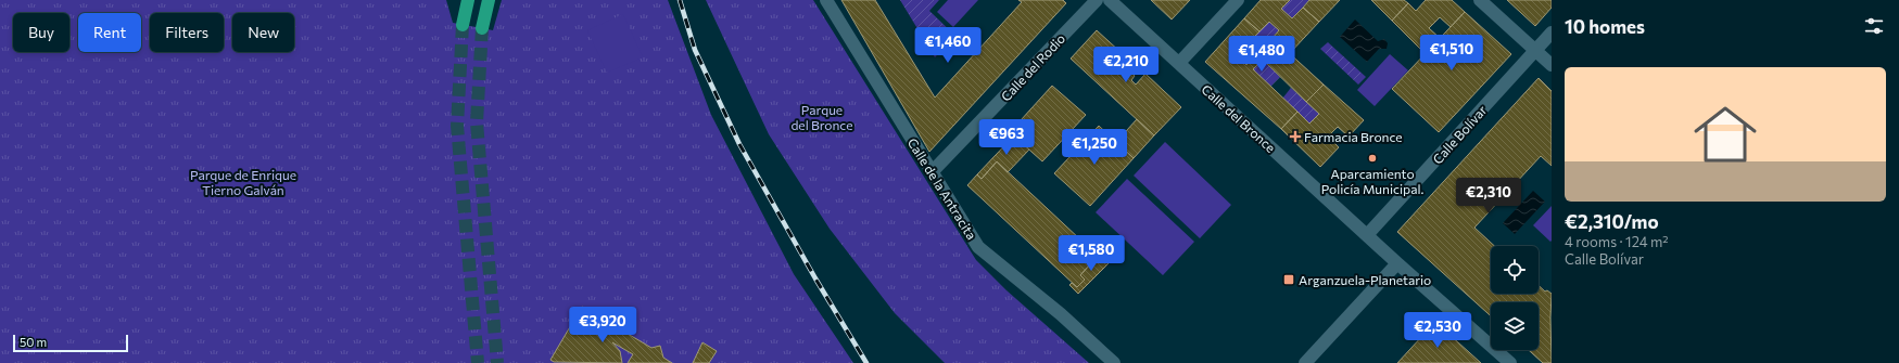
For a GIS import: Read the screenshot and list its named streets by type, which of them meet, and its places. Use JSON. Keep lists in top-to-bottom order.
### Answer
{
  "streets": {
    "street": [
      "Calle del Rodio",
      "Calle del Bronce",
      "Calle Bolívar",
      "Calle de la Antracita"
    ]
  },
  "crossings": [
    ["Calle del Rodio", "Calle de la Antracita"],
    ["Calle del Bronce", "Calle Bolívar"]
  ],
  "parks": ["Parque del Bronce", "Parque de Enrique Tierno Galván"],
  "places": {
    "health": ["Farmacia Bronce"],
    "other": ["Aparcamiento Policía Municipal."],
    "transit": ["Arganzuela-Planetario"]
  },
  "scale_bar": "50 m",
  "page": {
    "heading": "10 homes",
    "chip": [
      "Buy",
      "Rent",
      "Filters",
      "New"
    ],
    "price": [
      "€1,460",
      "€1,510",
      "€1,480",
      "€2,210",
      "€963",
      "€1,250",
      "€2,310",
      "€1,580",
      "€3,920",
      "€2,530"
    ],
    "list": [
      {
        "name": "€2,310/mo",
        "note": "4 rooms · 124 m² · Calle Bolívar"
      }
    ],
    "scale": "50 m"
  }
}
